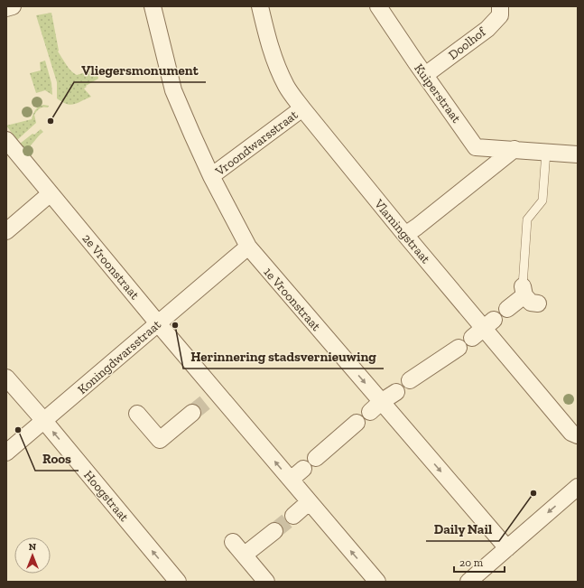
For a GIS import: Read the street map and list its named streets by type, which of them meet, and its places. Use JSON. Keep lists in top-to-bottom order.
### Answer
{
  "streets": {
    "street": [
      "Doolhof",
      "Kuiperstraat",
      "Vroondwarsstraat",
      "Vlamingstraat",
      "2e Vroonstraat",
      "1e Vroonstraat",
      "Koningdwarsstraat",
      "Hoogstraat"
    ]
  },
  "crossings": [
    ["Doolhof", "Kuiperstraat"],
    ["Vroondwarsstraat", "Vlamingstraat"],
    ["Vroondwarsstraat", "1e Vroonstraat"],
    ["2e Vroonstraat", "Koningdwarsstraat"],
    ["1e Vroonstraat", "Koningdwarsstraat"],
    ["Koningdwarsstraat", "Hoogstraat"]
  ],
  "one_way": ["2e Vroonstraat", "1e Vroonstraat", "Hoogstraat"],
  "places": [
    "Vliegersmonument",
    "Herinnering stadsvernieuwing",
    "Roos",
    "Daily Nail"
  ],
  "scale_bar": "20 m",
  "north": "top"
}
